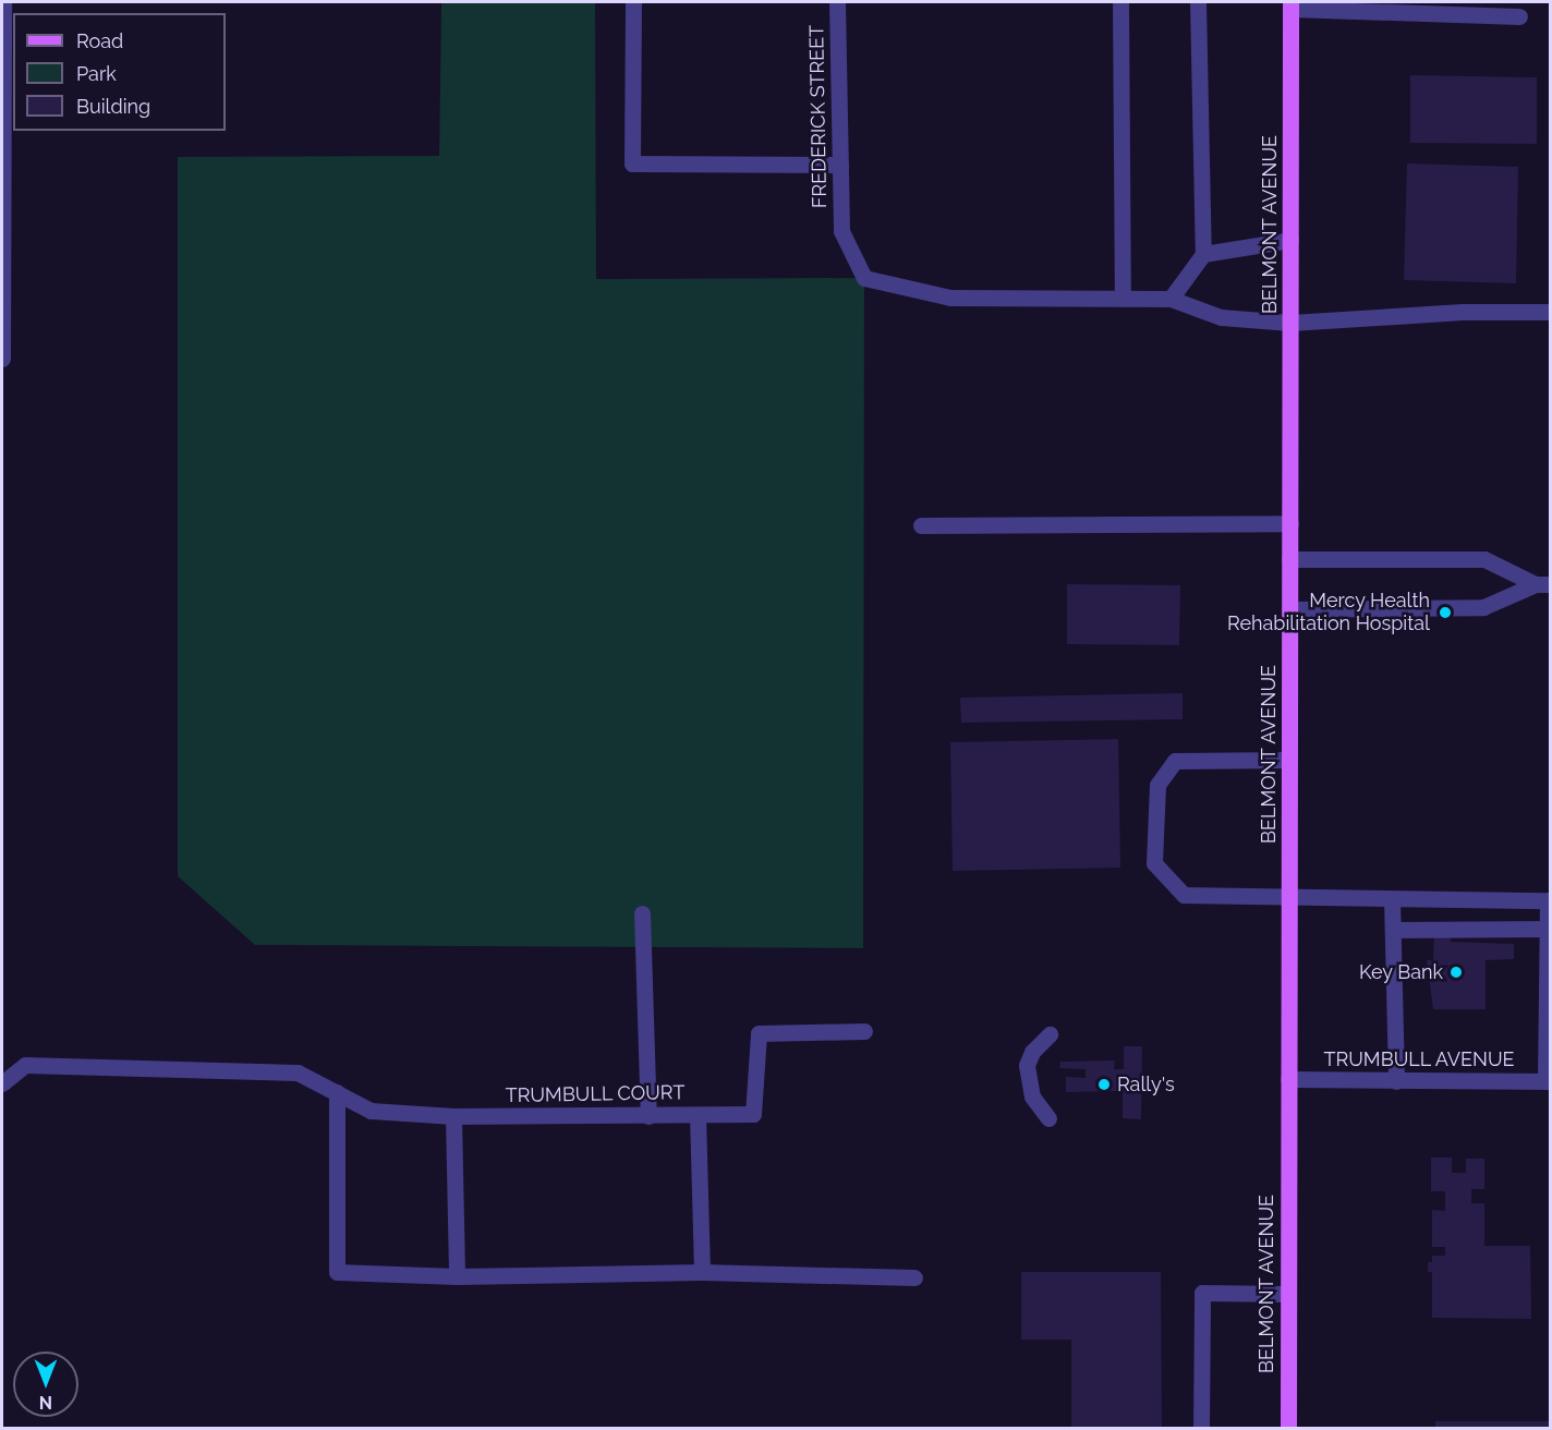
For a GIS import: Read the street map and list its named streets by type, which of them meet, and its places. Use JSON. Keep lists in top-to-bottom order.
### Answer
{
  "streets": {
    "main road": ["BELMONT AVENUE"],
    "street": ["FREDERICK STREET", "TRUMBULL AVENUE", "TRUMBULL COURT"]
  },
  "crossings": [
    ["BELMONT AVENUE", "TRUMBULL AVENUE"]
  ],
  "places": ["Mercy Health Rehabilitation Hospital", "Key Bank", "Rally's"],
  "legend": ["Road", "Park", "Building"],
  "north": "bottom"
}
